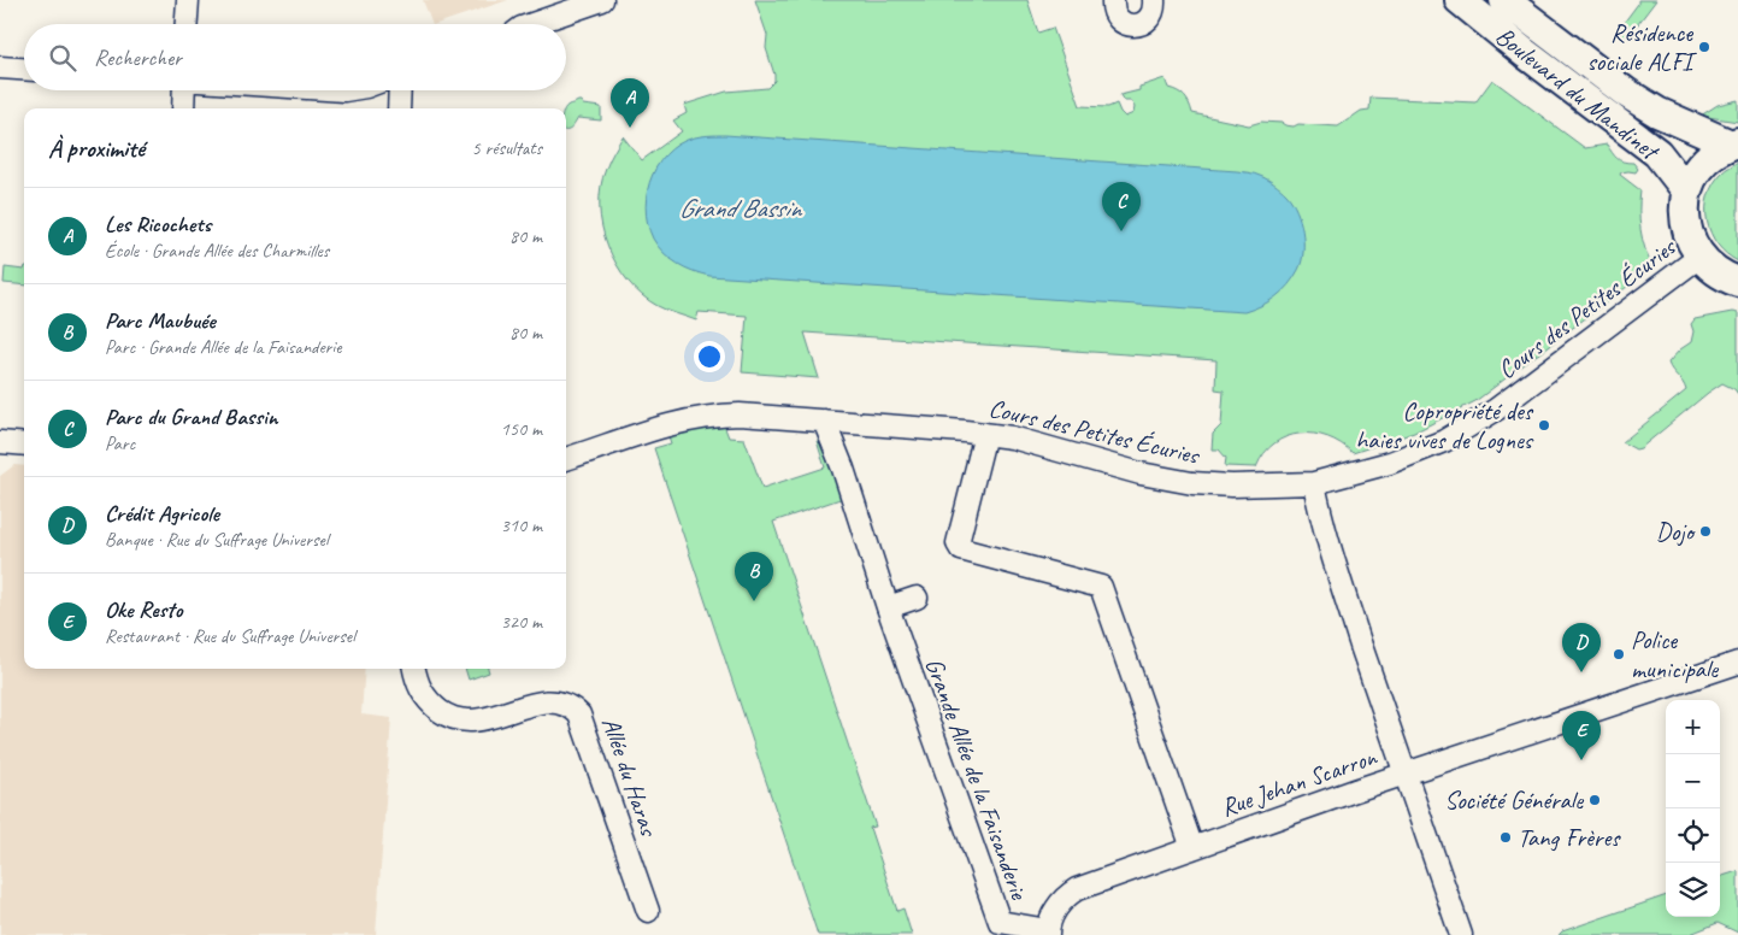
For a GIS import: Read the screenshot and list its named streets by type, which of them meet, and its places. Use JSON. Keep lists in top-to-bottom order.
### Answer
{
  "streets": {
    "street": [
      "Boulevard du Mandinet",
      "Cours des Petites Écuries",
      "Allée du Haras",
      "Grande Allée de la Faisanderie",
      "Rue Jehan Scarron"
    ]
  },
  "crossings": [
    ["Cours des Petites Écuries", "Grande Allée de la Faisanderie"],
    ["Cours des Petites Écuries", "Rue Jehan Scarron"],
    ["Grande Allée de la Faisanderie", "Rue Jehan Scarron"]
  ],
  "water": ["Grand Bassin"],
  "places": [
    "Résidence sociale ALFI",
    "Copropriété des haies vives de Lognes",
    "Dojo",
    "Police municipale",
    "Société Générale",
    "Tang Frères"
  ],
  "page": {
    "search": "Rechercher",
    "pins": [
      "A",
      "C",
      "B",
      "D",
      "E"
    ],
    "heading": ["À proximité", "5 résultats"],
    "list": [
      {
        "mark": "A",
        "name": "Les Ricochets",
        "note": "École · Grande Allée des Charmilles",
        "value": "80 m"
      },
      {
        "mark": "B",
        "name": "Parc Maubuée",
        "note": "Parc · Grande Allée de la Faisanderie",
        "value": "80 m"
      },
      {
        "mark": "C",
        "name": "Parc du Grand Bassin",
        "note": "Parc",
        "value": "150 m"
      },
      {
        "mark": "D",
        "name": "Crédit Agricole",
        "note": "Banque · Rue du Suffrage Universel",
        "value": "310 m"
      },
      {
        "mark": "E",
        "name": "Oke Resto",
        "note": "Restaurant · Rue du Suffrage Universel",
        "value": "320 m"
      }
    ],
    "map_buttons": ["+", "−"]
  }
}
